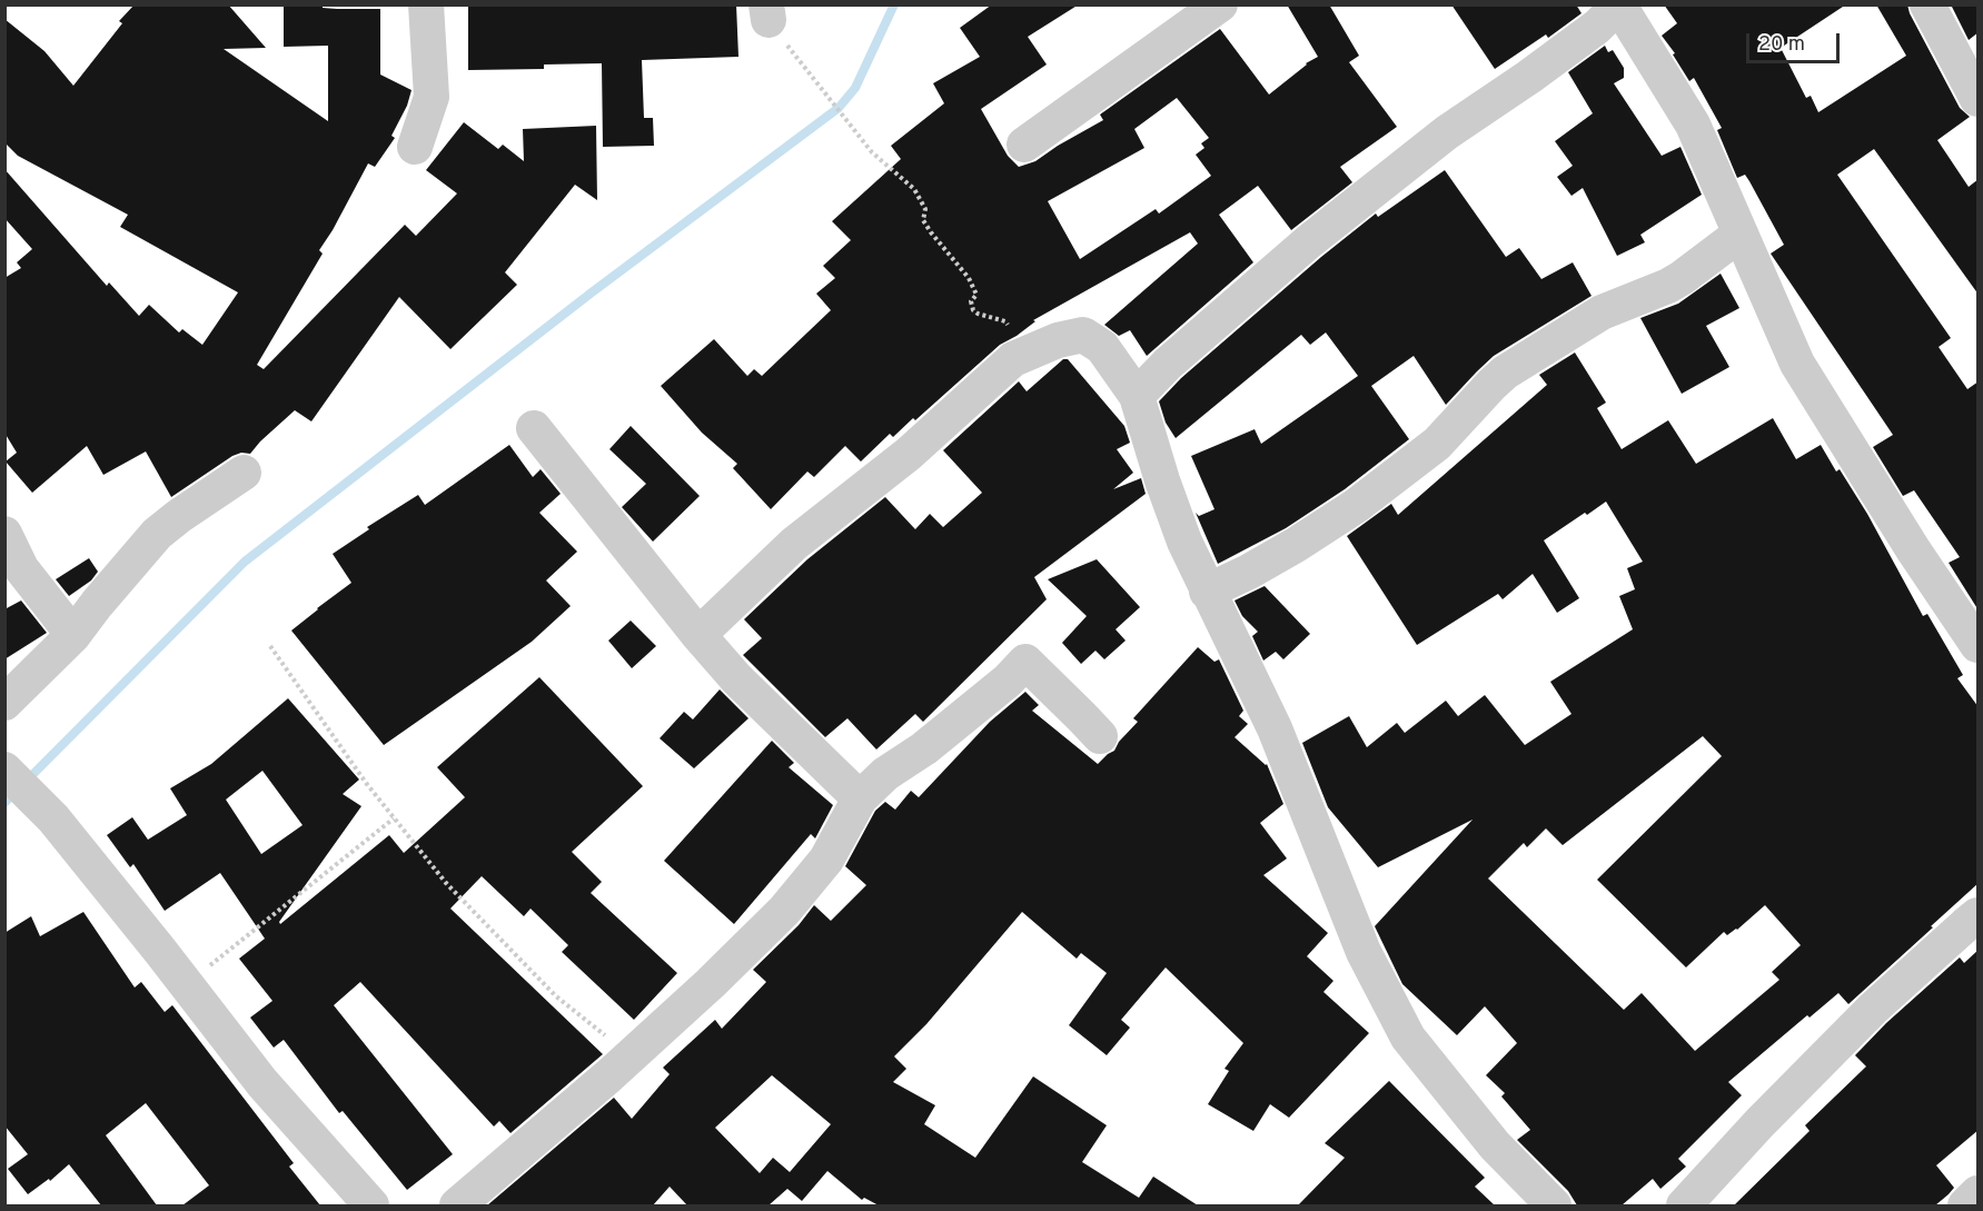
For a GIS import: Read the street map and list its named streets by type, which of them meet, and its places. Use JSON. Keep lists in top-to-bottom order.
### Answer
{
  "scale_bar": "20 m"
}
